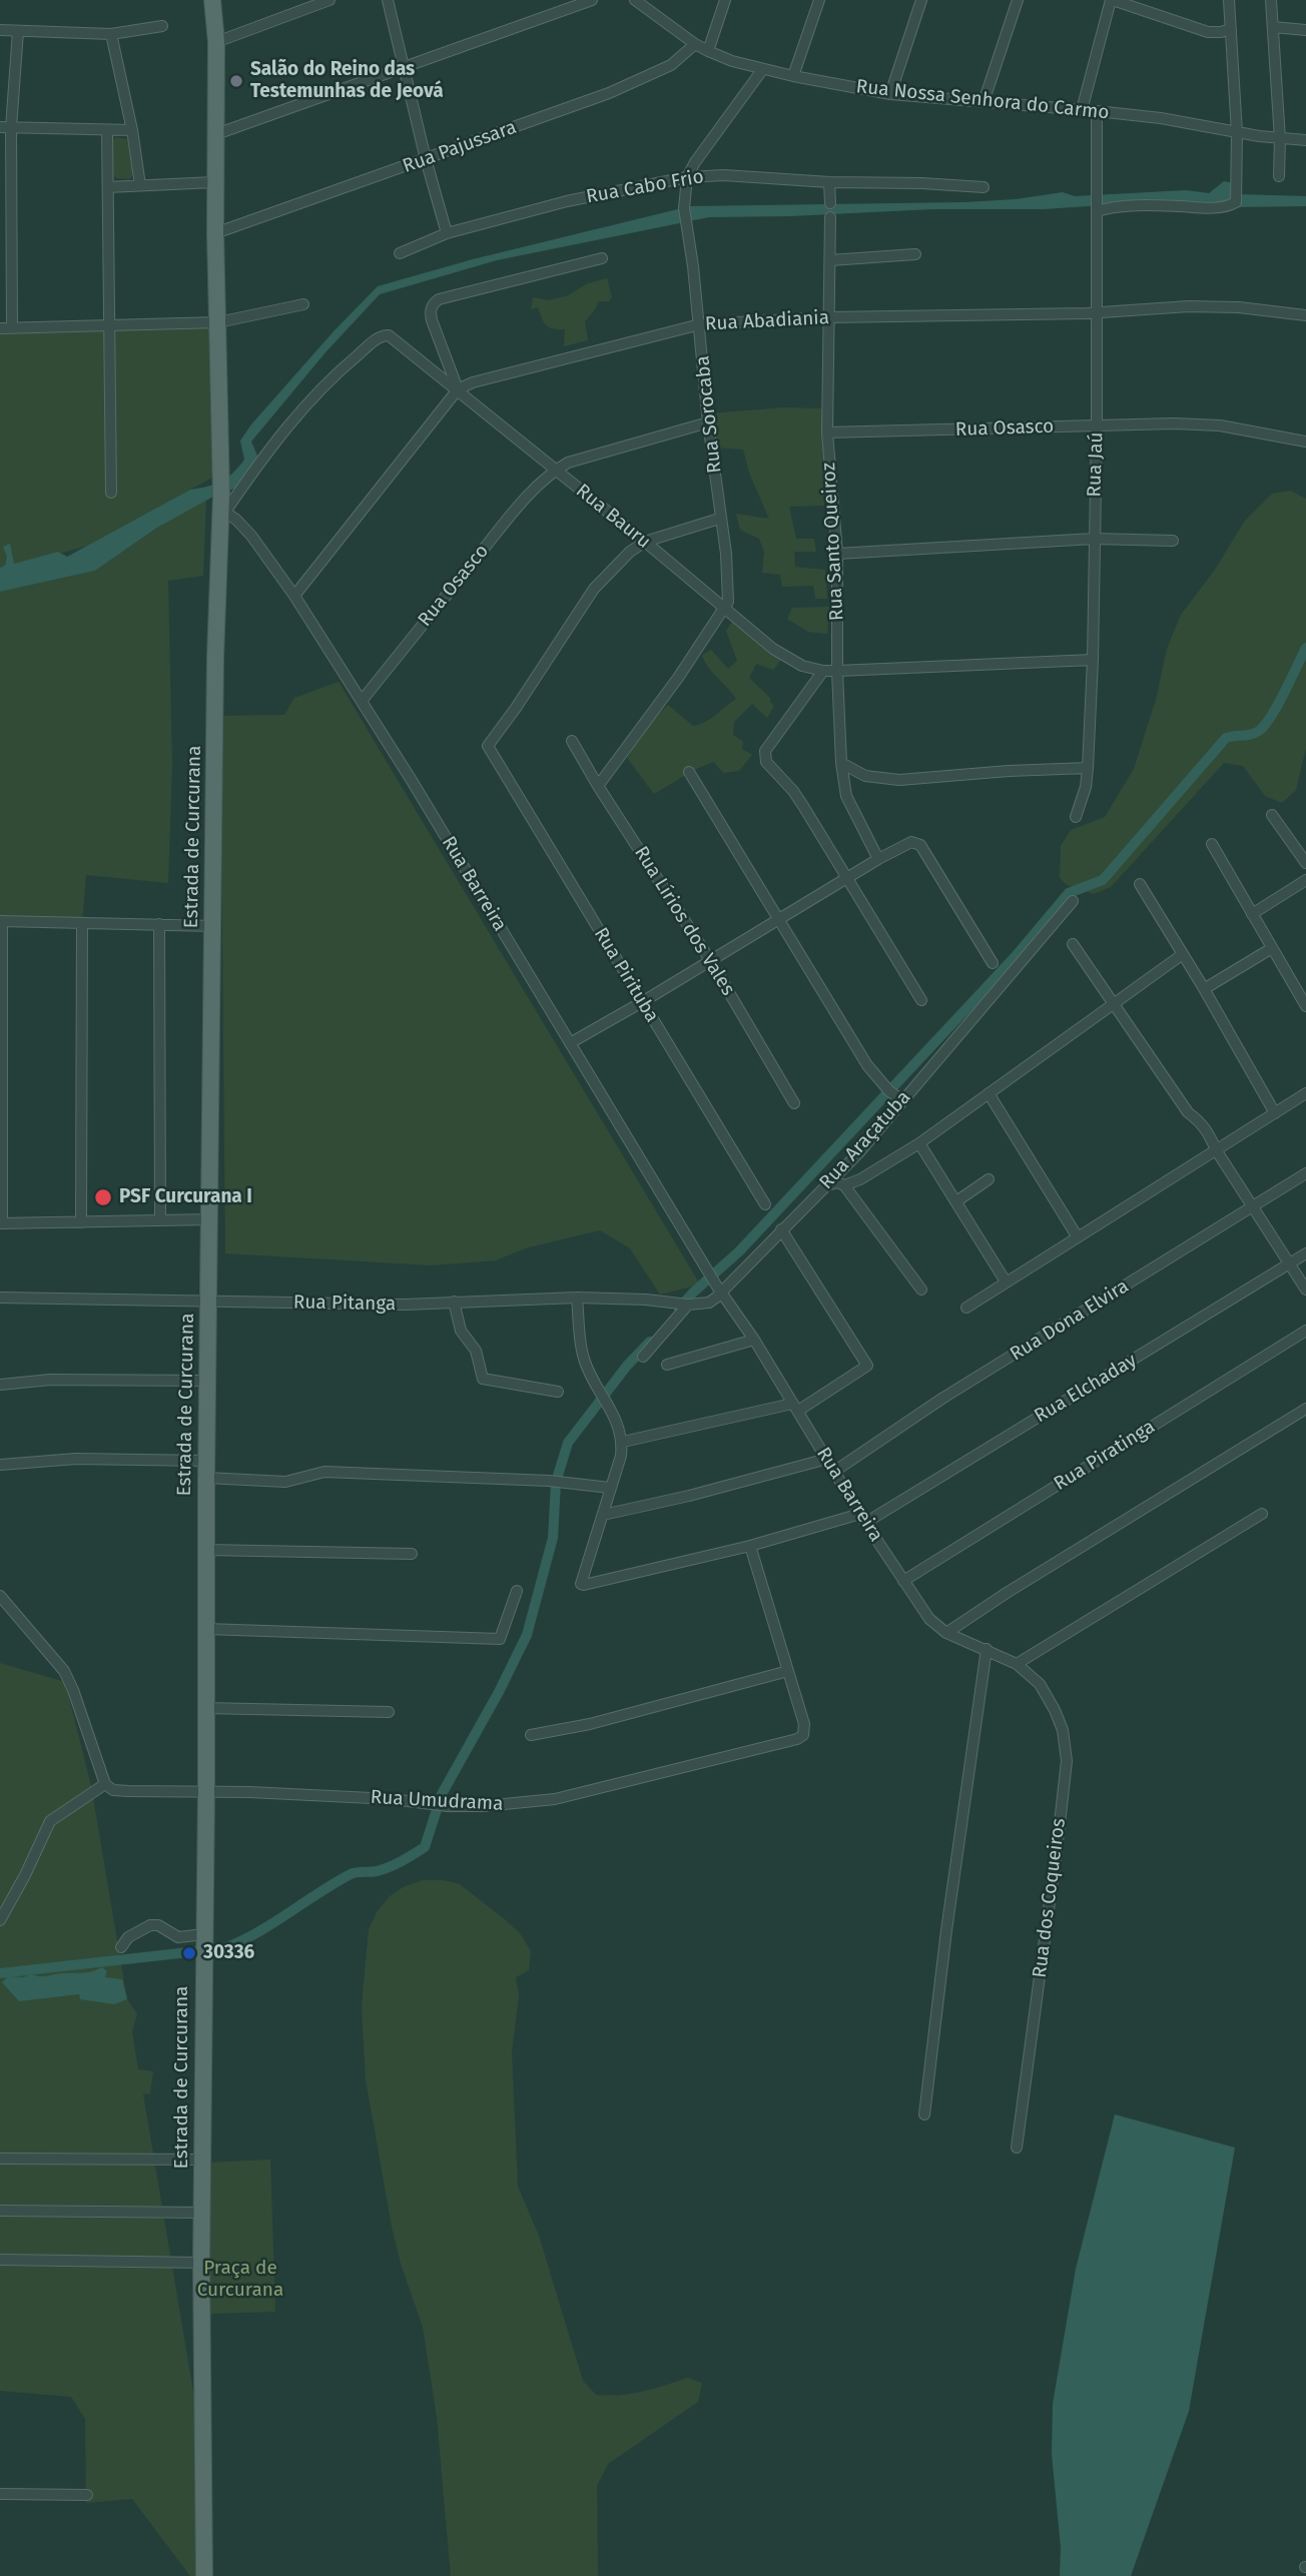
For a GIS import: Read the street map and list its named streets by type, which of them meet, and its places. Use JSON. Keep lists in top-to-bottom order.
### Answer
{
  "streets": {
    "main road": ["Estrada de Curcurana"],
    "street": [
      "Rua Nossa Senhora do Carmo",
      "Rua Pajussara",
      "Rua Cabo Frio",
      "Rua Abadiania",
      "Rua Sorocaba",
      "Rua Osasco",
      "Rua Jaú",
      "Rua Bauru",
      "Rua Santo Queiroz",
      "Rua Barreira",
      "Rua Lírios dos Vales",
      "Rua Pirituba",
      "Rua Araçatuba",
      "Rua Pitanga",
      "Rua Dona Elvira",
      "Rua Elchaday",
      "Rua Piratinga",
      "Rua Umudrama",
      "Rua dos Coqueiros"
    ]
  },
  "crossings": [
    ["Rua Nossa Senhora do Carmo", "Rua Pajussara"],
    ["Rua Nossa Senhora do Carmo", "Rua Jaú"],
    ["Rua Pajussara", "Estrada de Curcurana"],
    ["Rua Cabo Frio", "Rua Sorocaba"],
    ["Rua Abadiania", "Rua Sorocaba"],
    ["Rua Abadiania", "Rua Jaú"],
    ["Rua Abadiania", "Rua Bauru"],
    ["Rua Abadiania", "Rua Santo Queiroz"],
    ["Rua Sorocaba", "Rua Osasco"],
    ["Rua Sorocaba", "Rua Bauru"],
    ["Rua Osasco", "Rua Jaú"],
    ["Rua Osasco", "Rua Bauru"],
    ["Rua Osasco", "Rua Santo Queiroz"],
    ["Rua Osasco", "Rua Barreira"],
    ["Rua Jaú", "Rua Bauru"],
    ["Rua Bauru", "Rua Santo Queiroz"],
    ["Rua Bauru", "Estrada de Curcurana"],
    ["Rua Bauru", "Rua Barreira"],
    ["Rua Bauru", "Rua Pirituba"],
    ["Estrada de Curcurana", "Rua Barreira"],
    ["Estrada de Curcurana", "Rua Pitanga"],
    ["Estrada de Curcurana", "Rua Umudrama"],
    ["Rua Barreira", "Rua Araçatuba"],
    ["Rua Barreira", "Rua Dona Elvira"],
    ["Rua Barreira", "Rua Elchaday"],
    ["Rua Barreira", "Rua Piratinga"],
    ["Rua Barreira", "Rua dos Coqueiros"],
    ["Rua Araçatuba", "Rua Pitanga"]
  ],
  "parks": ["Praça de Curcurana"],
  "places": ["Salão do Reino das Testemunhas de Jeová", "PSF Curcurana I", "30336"]
}
